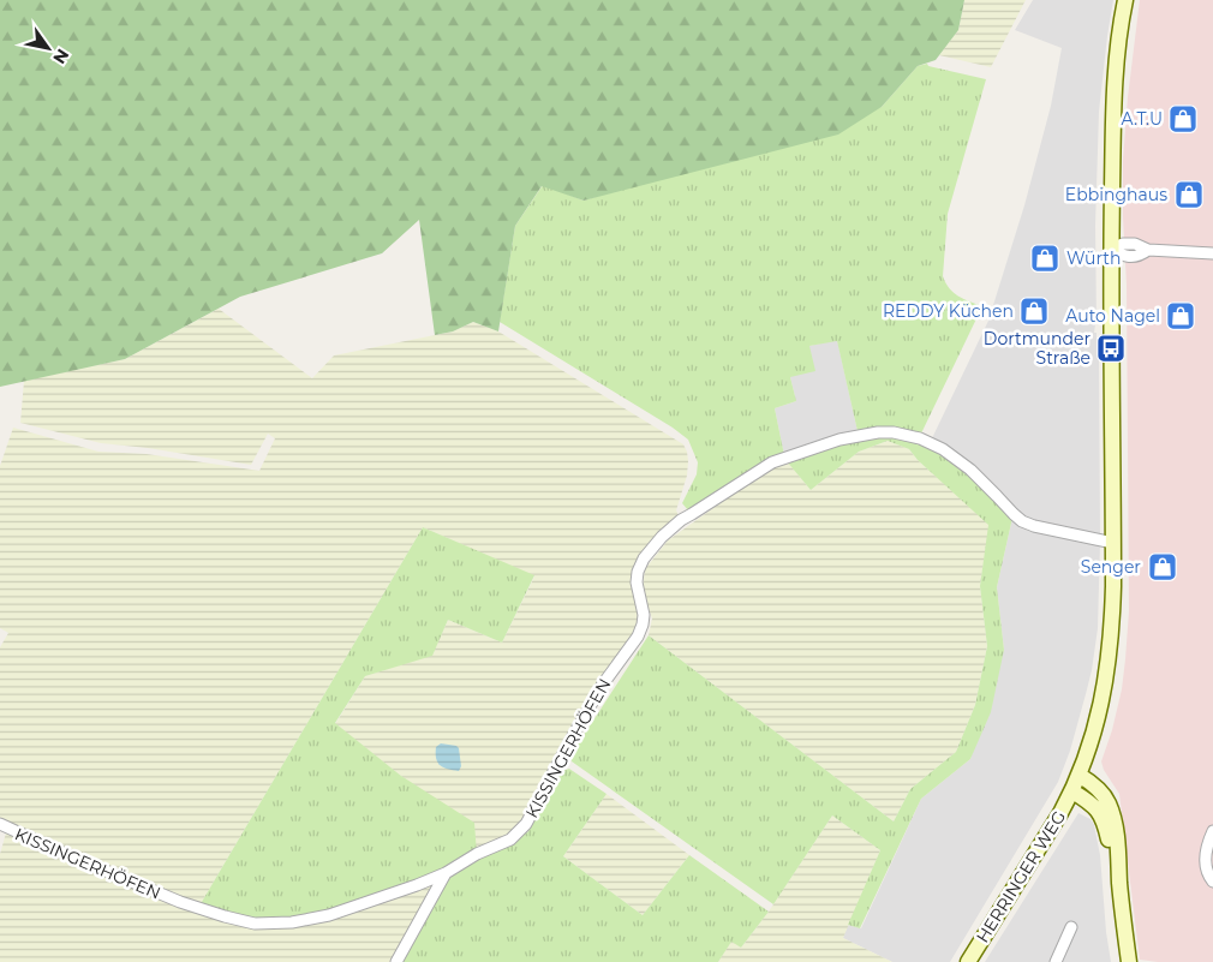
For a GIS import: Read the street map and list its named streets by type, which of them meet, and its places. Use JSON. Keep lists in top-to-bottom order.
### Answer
{
  "streets": {
    "main road": ["HERRINGER WEG"],
    "street": ["KISSINGERHÖFEN"]
  },
  "places": {
    "shop": [
      "A.T.U",
      "Ebbinghaus",
      "Würth",
      "REDDY Küchen",
      "Auto Nagel",
      "Senger"
    ],
    "bus stop": ["Dortmunder Straße"]
  },
  "north": "bottom right"
}
